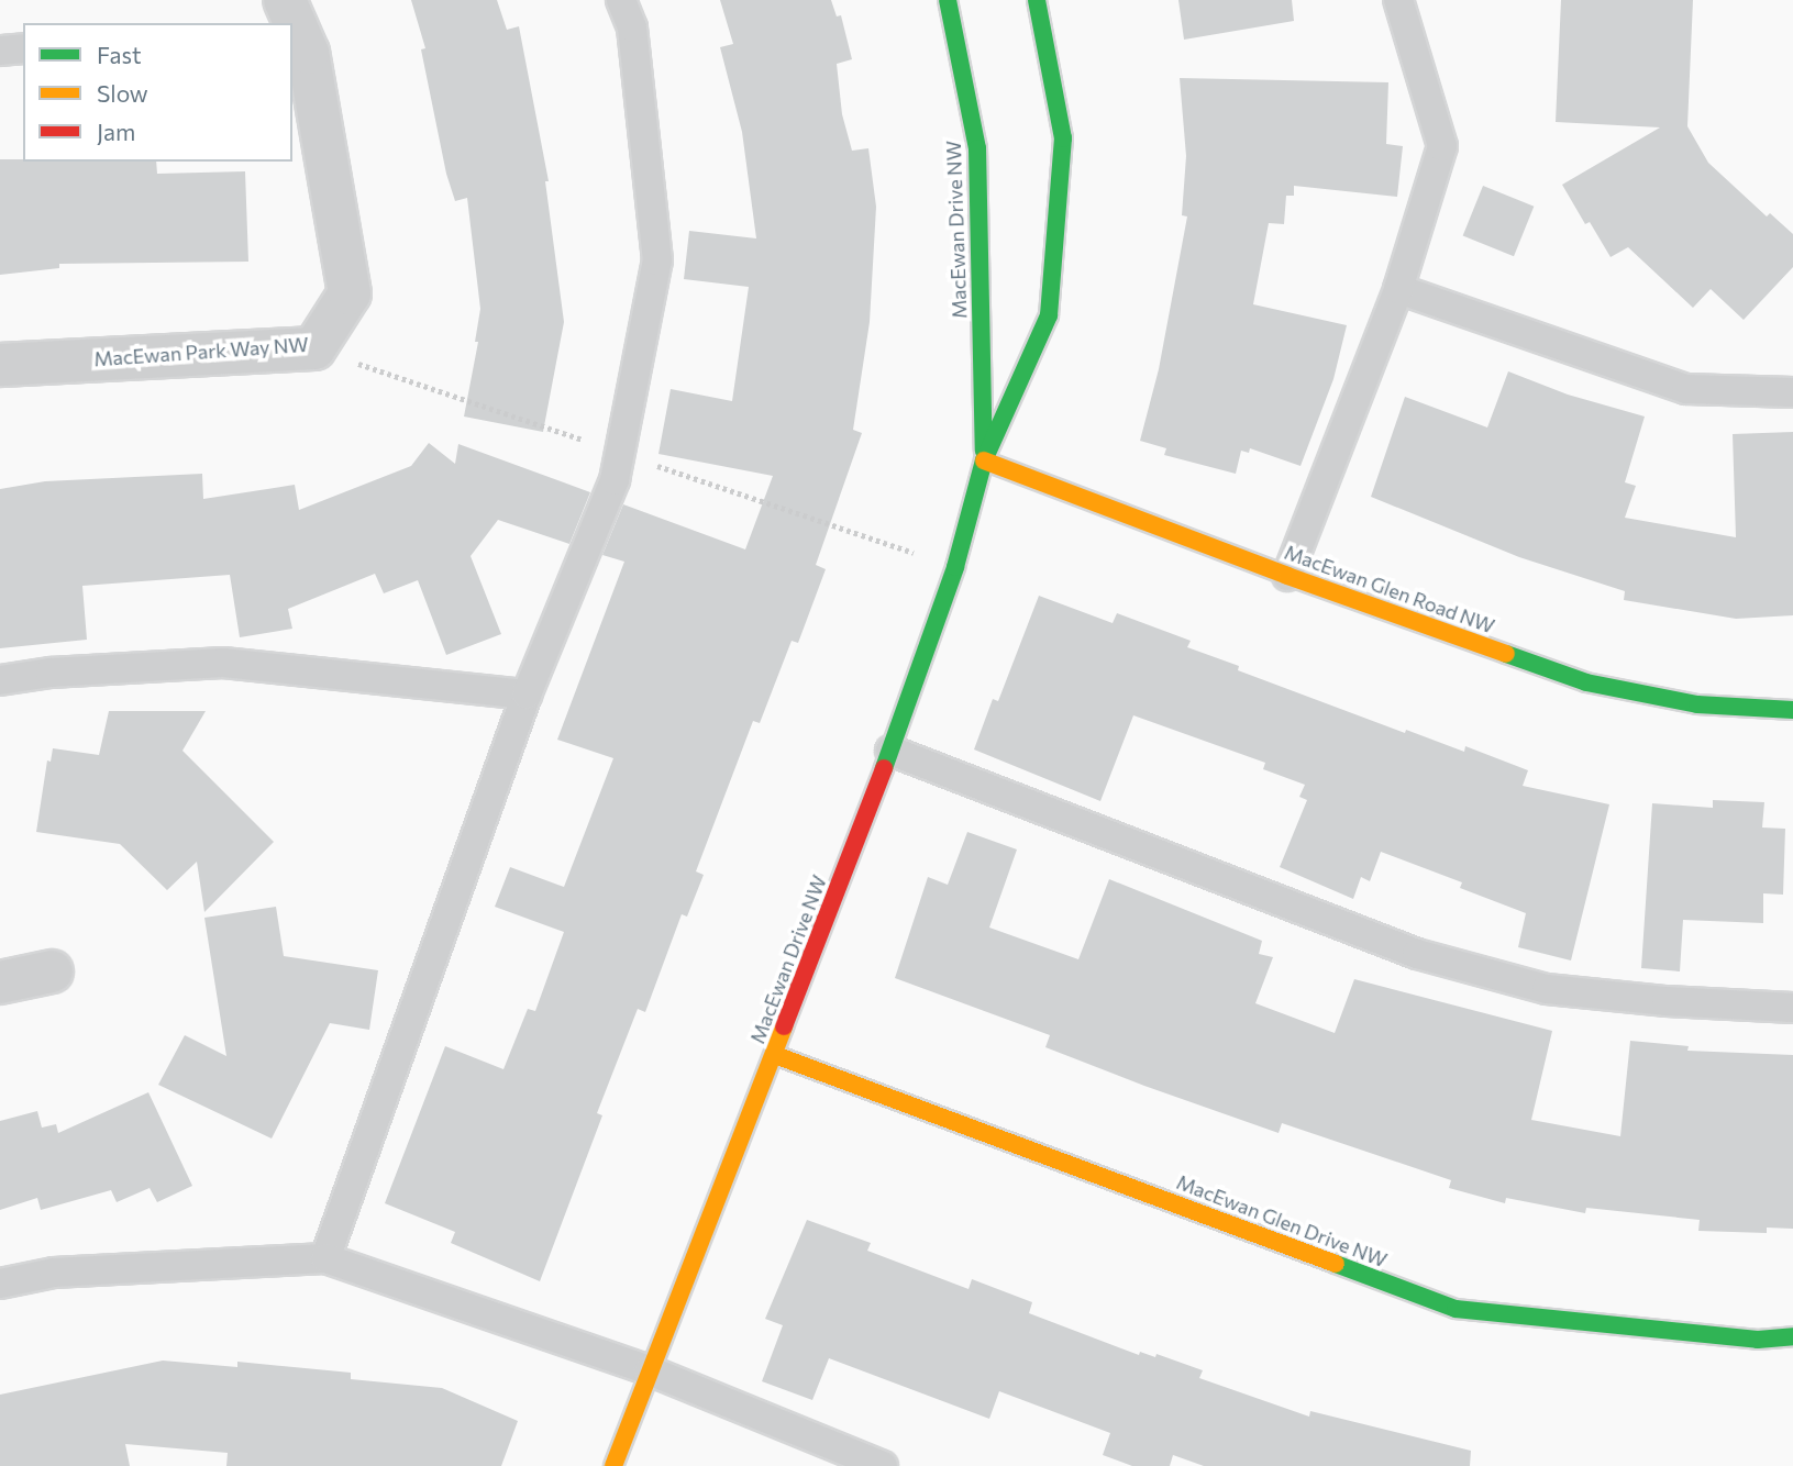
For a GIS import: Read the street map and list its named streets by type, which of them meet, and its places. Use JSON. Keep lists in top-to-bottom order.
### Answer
{
  "streets": {
    "street": [
      "MacEwan Drive NW",
      "MacEwan Park Way NW",
      "MacEwan Glen Road NW",
      "MacEwan Glen Drive NW"
    ]
  },
  "crossings": [
    ["MacEwan Drive NW", "MacEwan Glen Road NW"],
    ["MacEwan Drive NW", "MacEwan Glen Drive NW"]
  ],
  "legend": ["Fast", "Slow", "Jam"]
}
